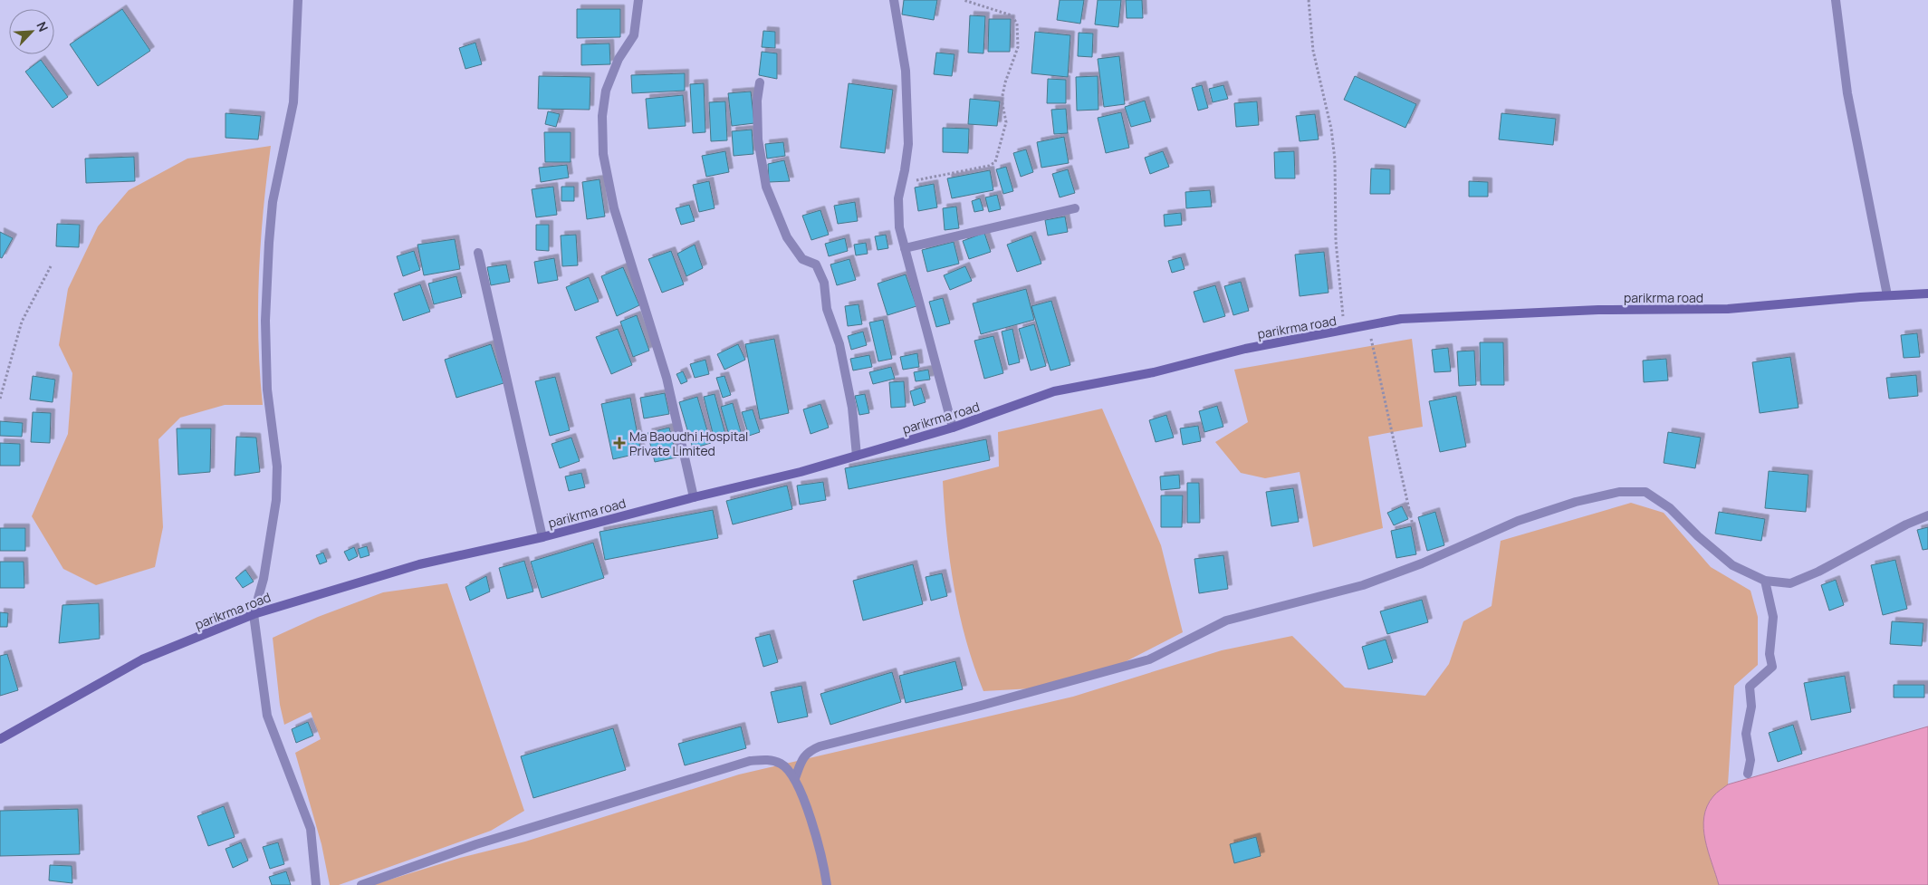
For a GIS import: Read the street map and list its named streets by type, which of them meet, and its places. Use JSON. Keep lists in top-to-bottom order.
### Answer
{
  "streets": {
    "street": ["parikrma road"]
  },
  "places": {
    "health": ["Ma Baoudhi Hospital Private Limited"]
  },
  "north": "top right"
}
